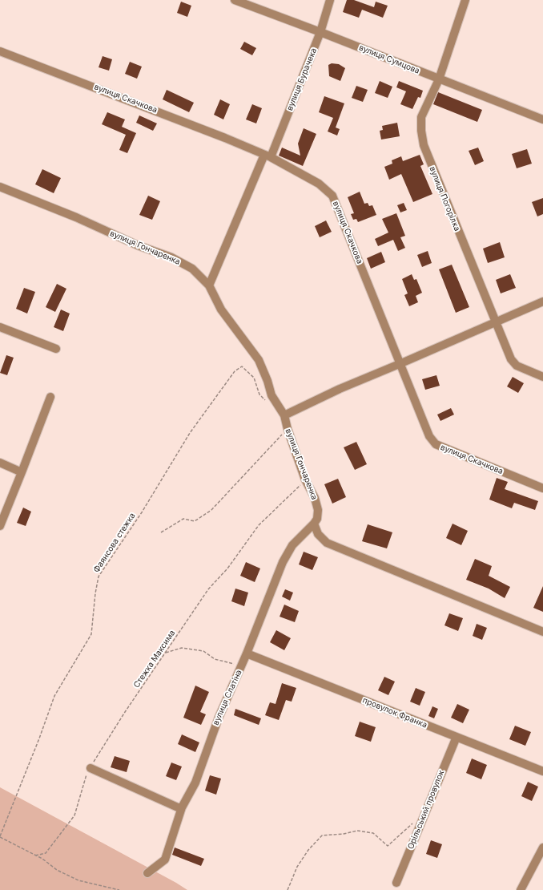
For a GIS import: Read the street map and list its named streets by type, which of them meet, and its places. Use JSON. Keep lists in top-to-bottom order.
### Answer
{
  "streets": {
    "street": [
      "вулиця Сумцова",
      "вулиця Бурачека",
      "вулиця Скачкова",
      "вулиця Погорілка",
      "вулиця Гончаренка",
      "вулиця Слатіна",
      "провулок Франка",
      "Орільський провулок"
    ],
    "path": ["Фаянсова стежка", "Стежка Максима"]
  },
  "crossings": [
    ["вулиця Сумцова", "вулиця Бурачека"],
    ["вулиця Сумцова", "вулиця Погорілка"],
    ["вулиця Бурачека", "вулиця Скачкова"],
    ["вулиця Бурачека", "вулиця Гончаренка"],
    ["вулиця Гончаренка", "Стежка Максима"],
    ["вулиця Гончаренка", "вулиця Слатіна"],
    ["вулиця Слатіна", "провулок Франка"],
    ["провулок Франка", "Орільський провулок"]
  ]
}
